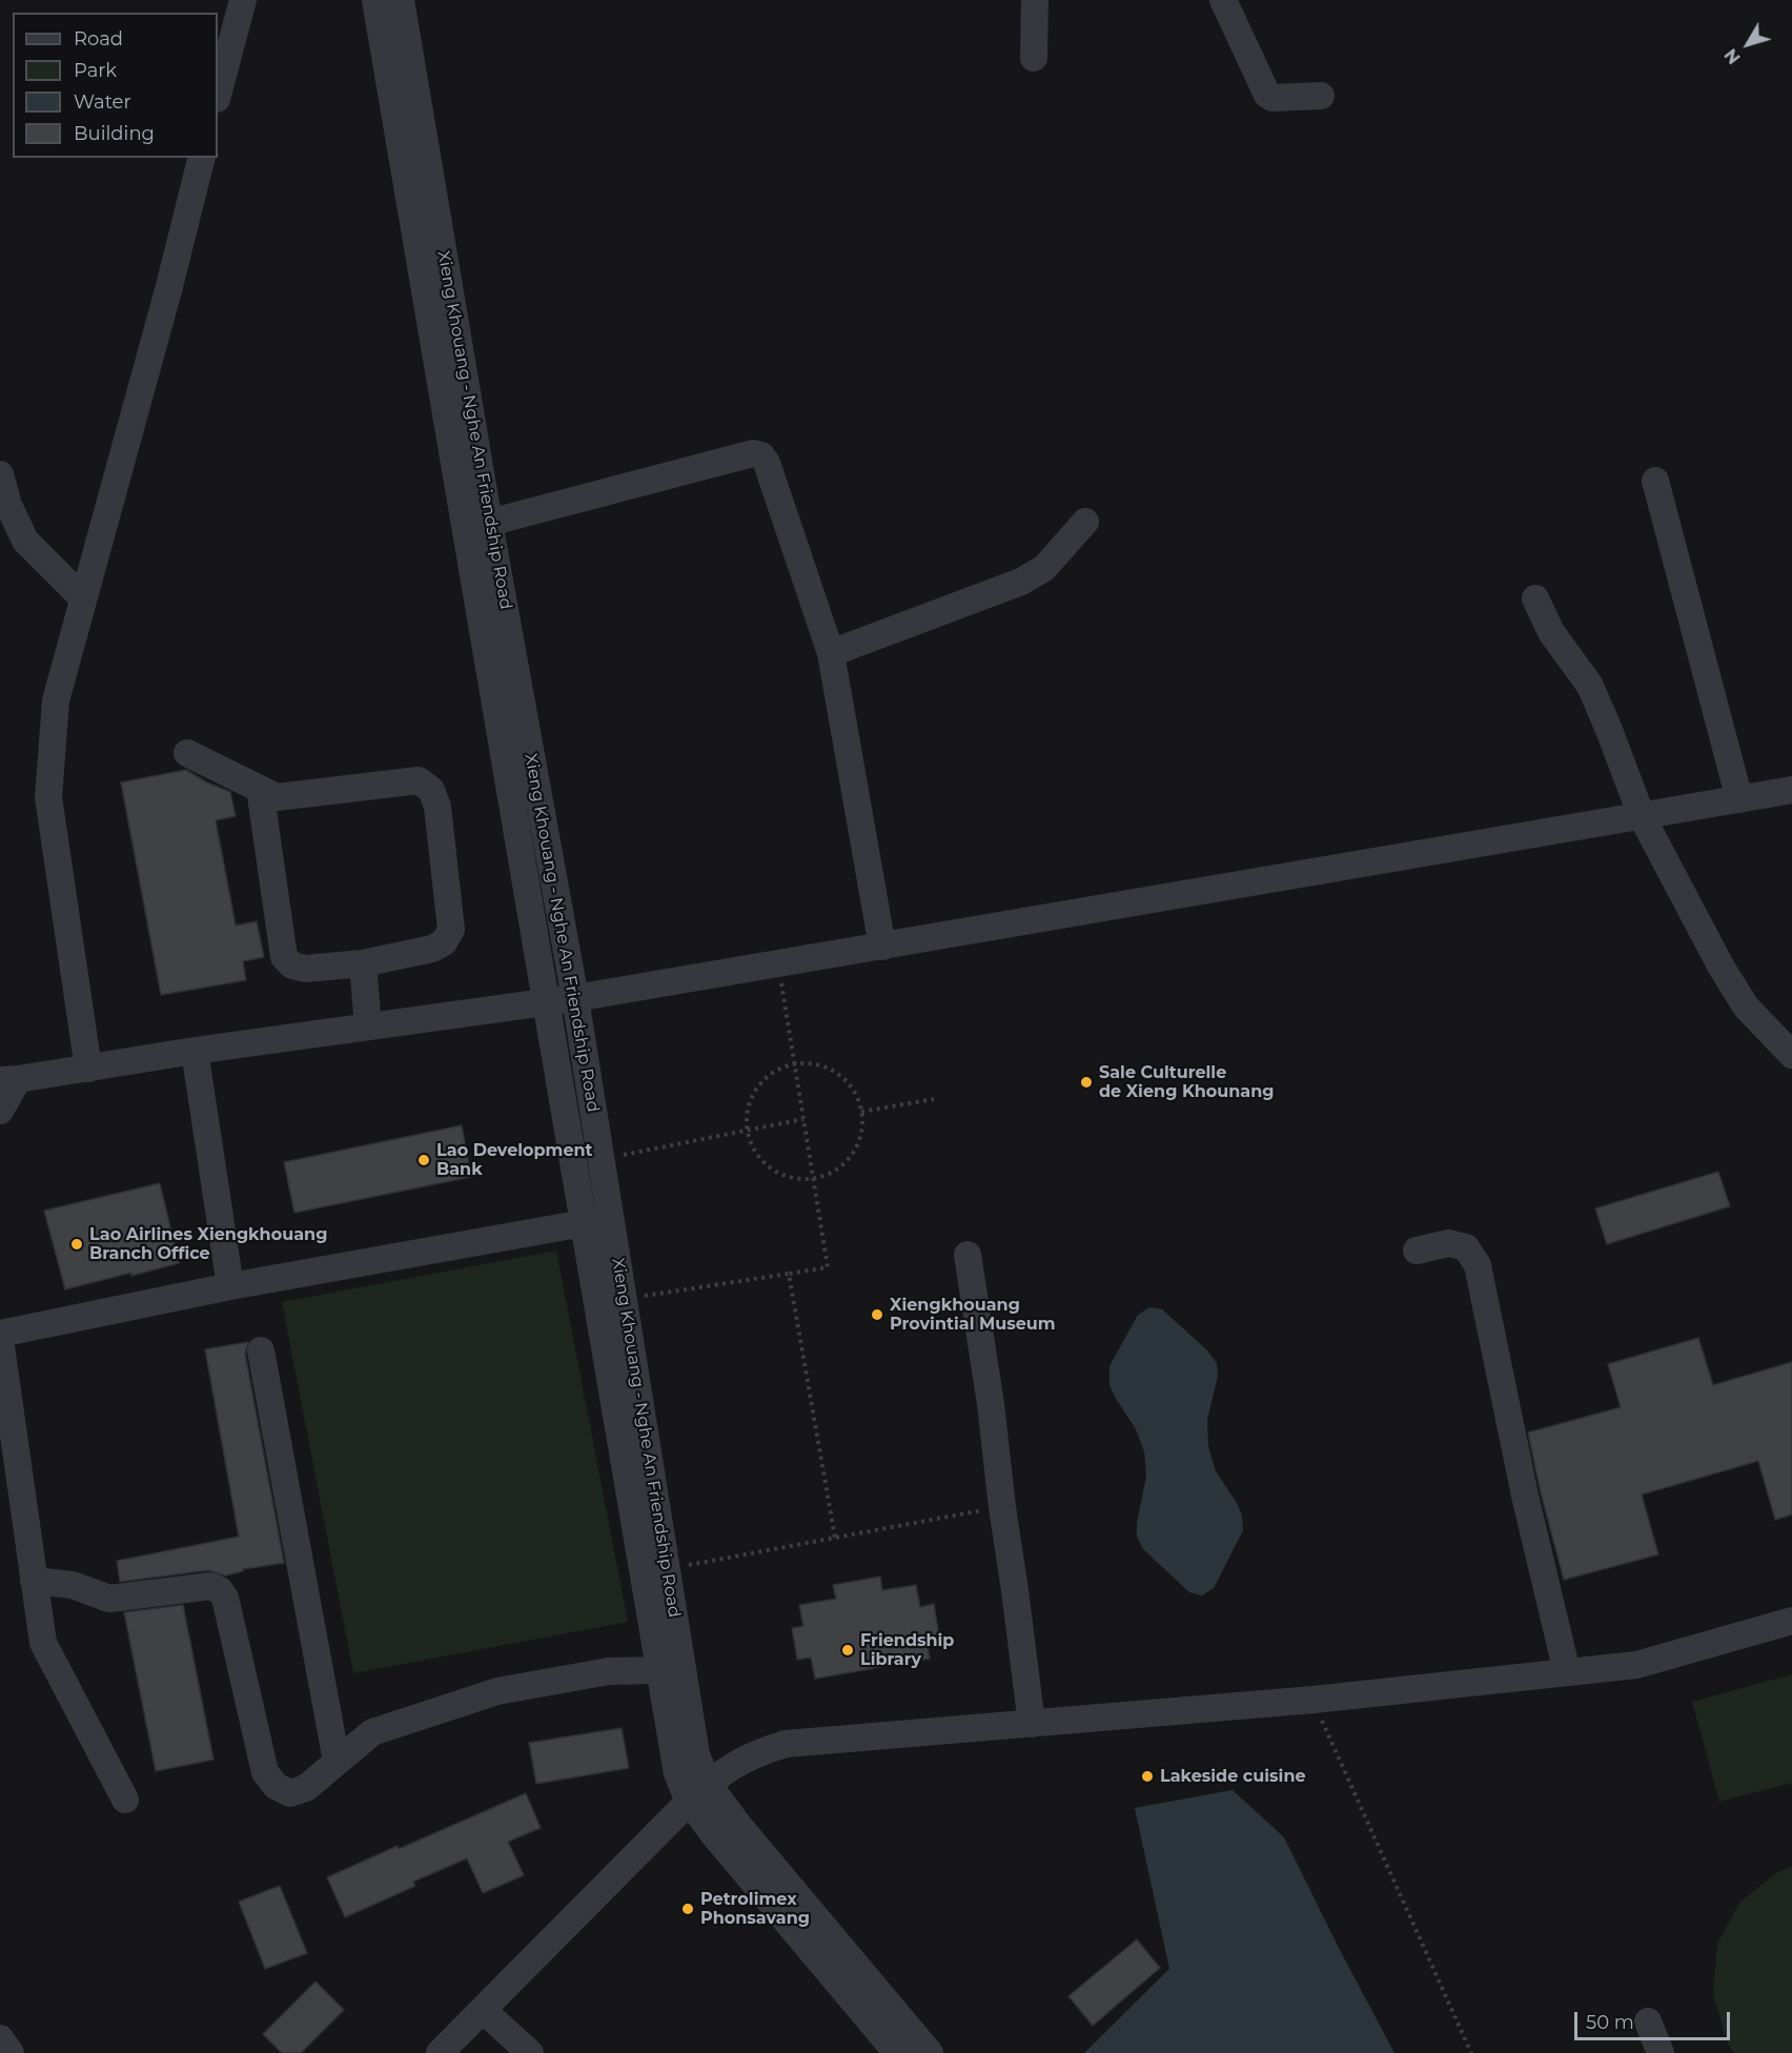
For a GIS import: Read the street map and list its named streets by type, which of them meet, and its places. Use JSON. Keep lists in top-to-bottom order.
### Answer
{
  "streets": {
    "street": ["Xieng Khouang - Nghe An Friendship Road"]
  },
  "places": [
    "Sale Culturelle de Xieng Khounang",
    "Lao Development Bank",
    "Lao Airlines Xiengkhouang Branch Office",
    "Xiengkhouang Provintial Museum",
    "Friendship Library",
    "Lakeside cuisine",
    "Petrolimex Phonsavang"
  ],
  "legend": [
    "Road",
    "Park",
    "Water",
    "Building"
  ],
  "scale_bar": "50 m",
  "north": "bottom left"
}
